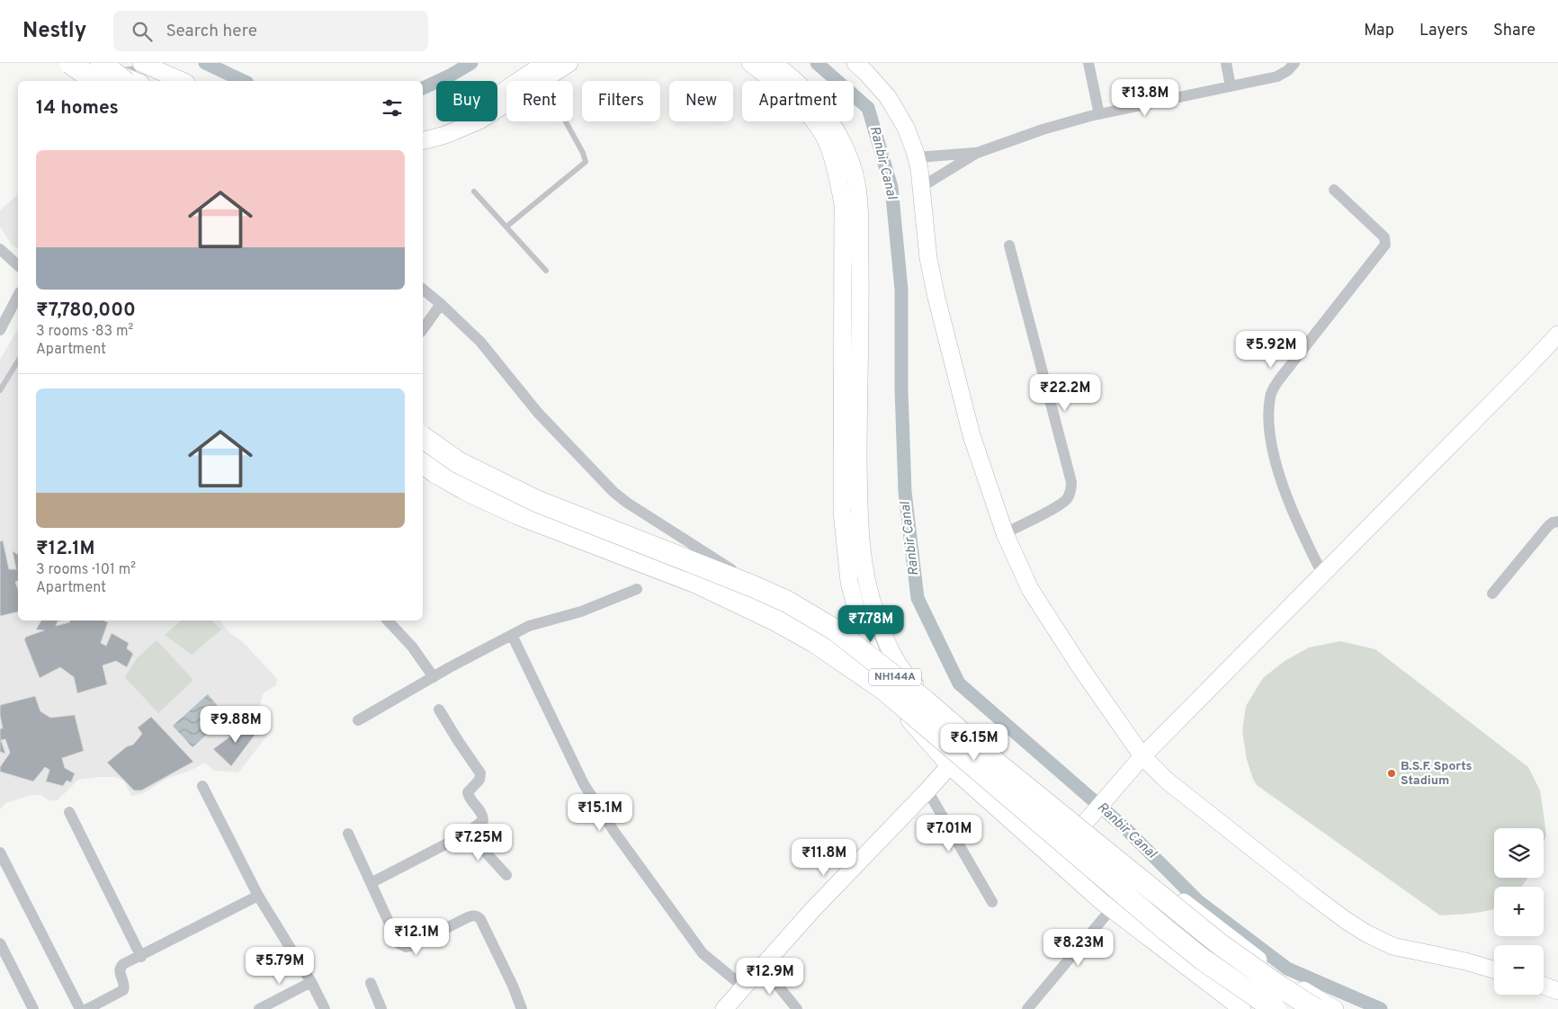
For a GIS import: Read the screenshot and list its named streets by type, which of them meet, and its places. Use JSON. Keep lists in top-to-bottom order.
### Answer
{
  "streets": {
    "highway": ["NH144A"]
  },
  "water": ["Ranbir Canal"],
  "places": ["B.S.F. Sports Stadium"],
  "page": {
    "header": "Nestly",
    "search": "Search here",
    "nav": ["Map", "Layers", "Share"],
    "price": [
      "₹13.8M",
      "₹5.92M",
      "₹22.2M",
      "₹7.78M",
      "₹9.88M",
      "₹6.15M",
      "₹15.1M",
      "₹7.01M",
      "₹7.25M",
      "₹11.8M",
      "₹12.1M",
      "₹8.23M",
      "₹5.79M",
      "₹12.9M"
    ],
    "chip": [
      "Buy",
      "Rent",
      "Filters",
      "New",
      "Apartment"
    ],
    "heading": "14 homes",
    "list": [
      {
        "name": "₹7,780,000",
        "note": "3 rooms · 83 m² · Apartment"
      },
      {
        "name": "₹12.1M",
        "note": "3 rooms · 101 m² · Apartment"
      }
    ],
    "map_buttons": ["+", "−"]
  }
}
